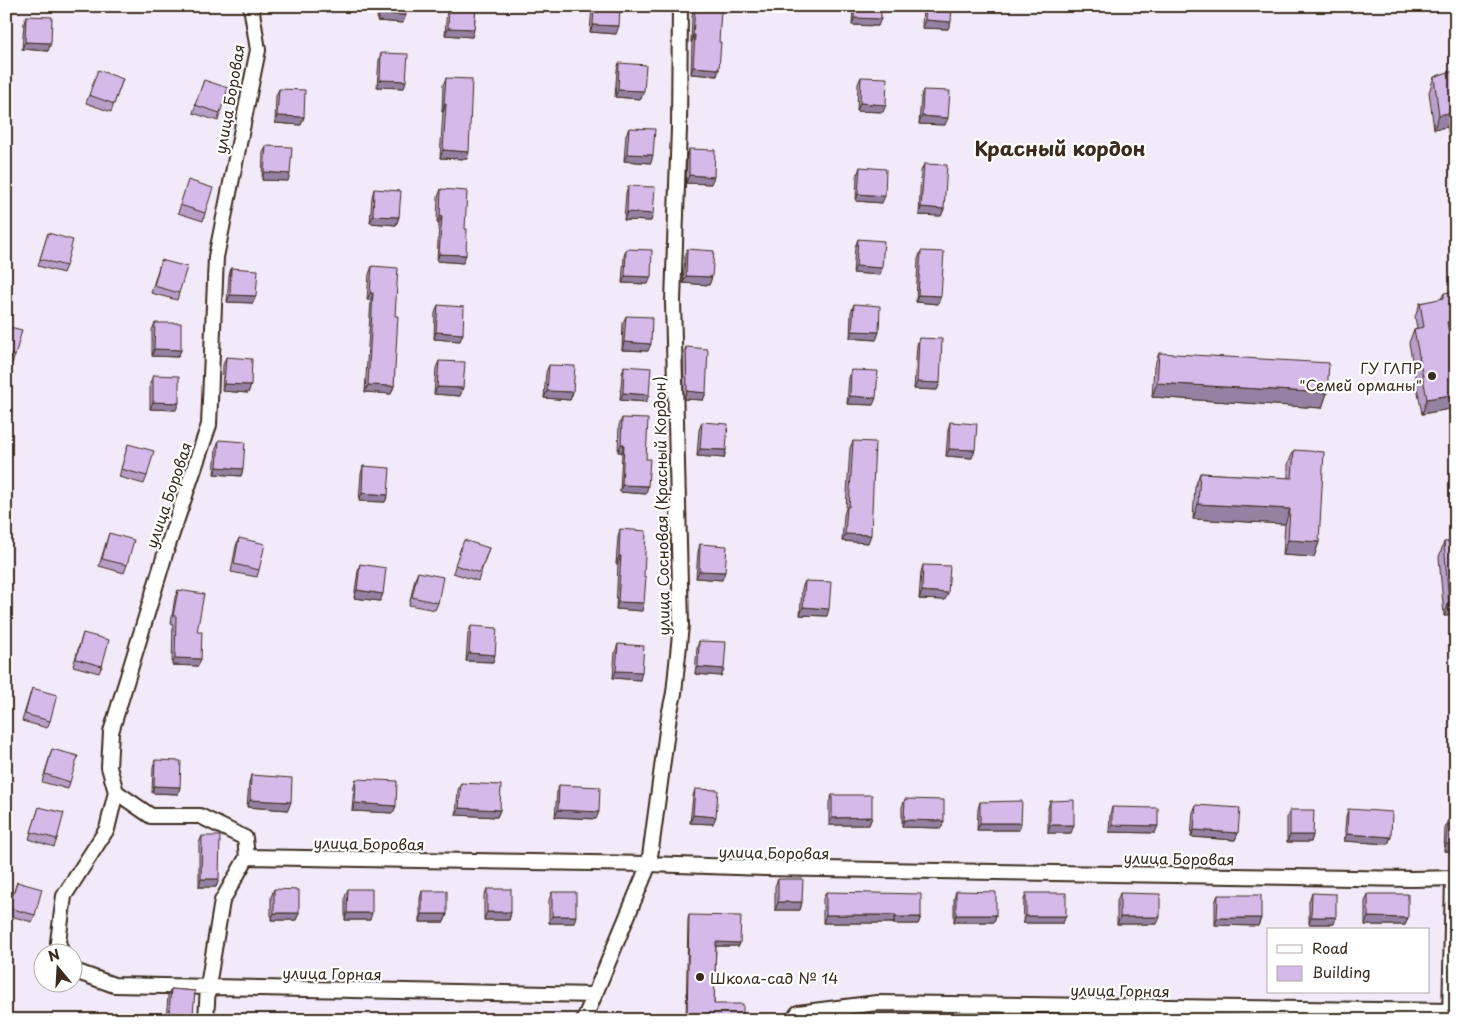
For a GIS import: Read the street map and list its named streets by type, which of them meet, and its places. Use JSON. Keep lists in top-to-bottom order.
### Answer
{
  "streets": {
    "street": ["улица Боровая", "улица Сосновая (Красный Кордон)", "улица Горная"]
  },
  "crossings": [
    ["улица Боровая", "улица Сосновая (Красный Кордон)"],
    ["улица Боровая", "улица Горная"],
    ["улица Сосновая (Красный Кордон)", "улица Горная"]
  ],
  "districts": ["Красный кордон"],
  "places": ["ГУ ГЛПР \"Семей орманы\"", "Школа-сад № 14"],
  "legend": ["Road", "Building"],
  "north": "top"
}
